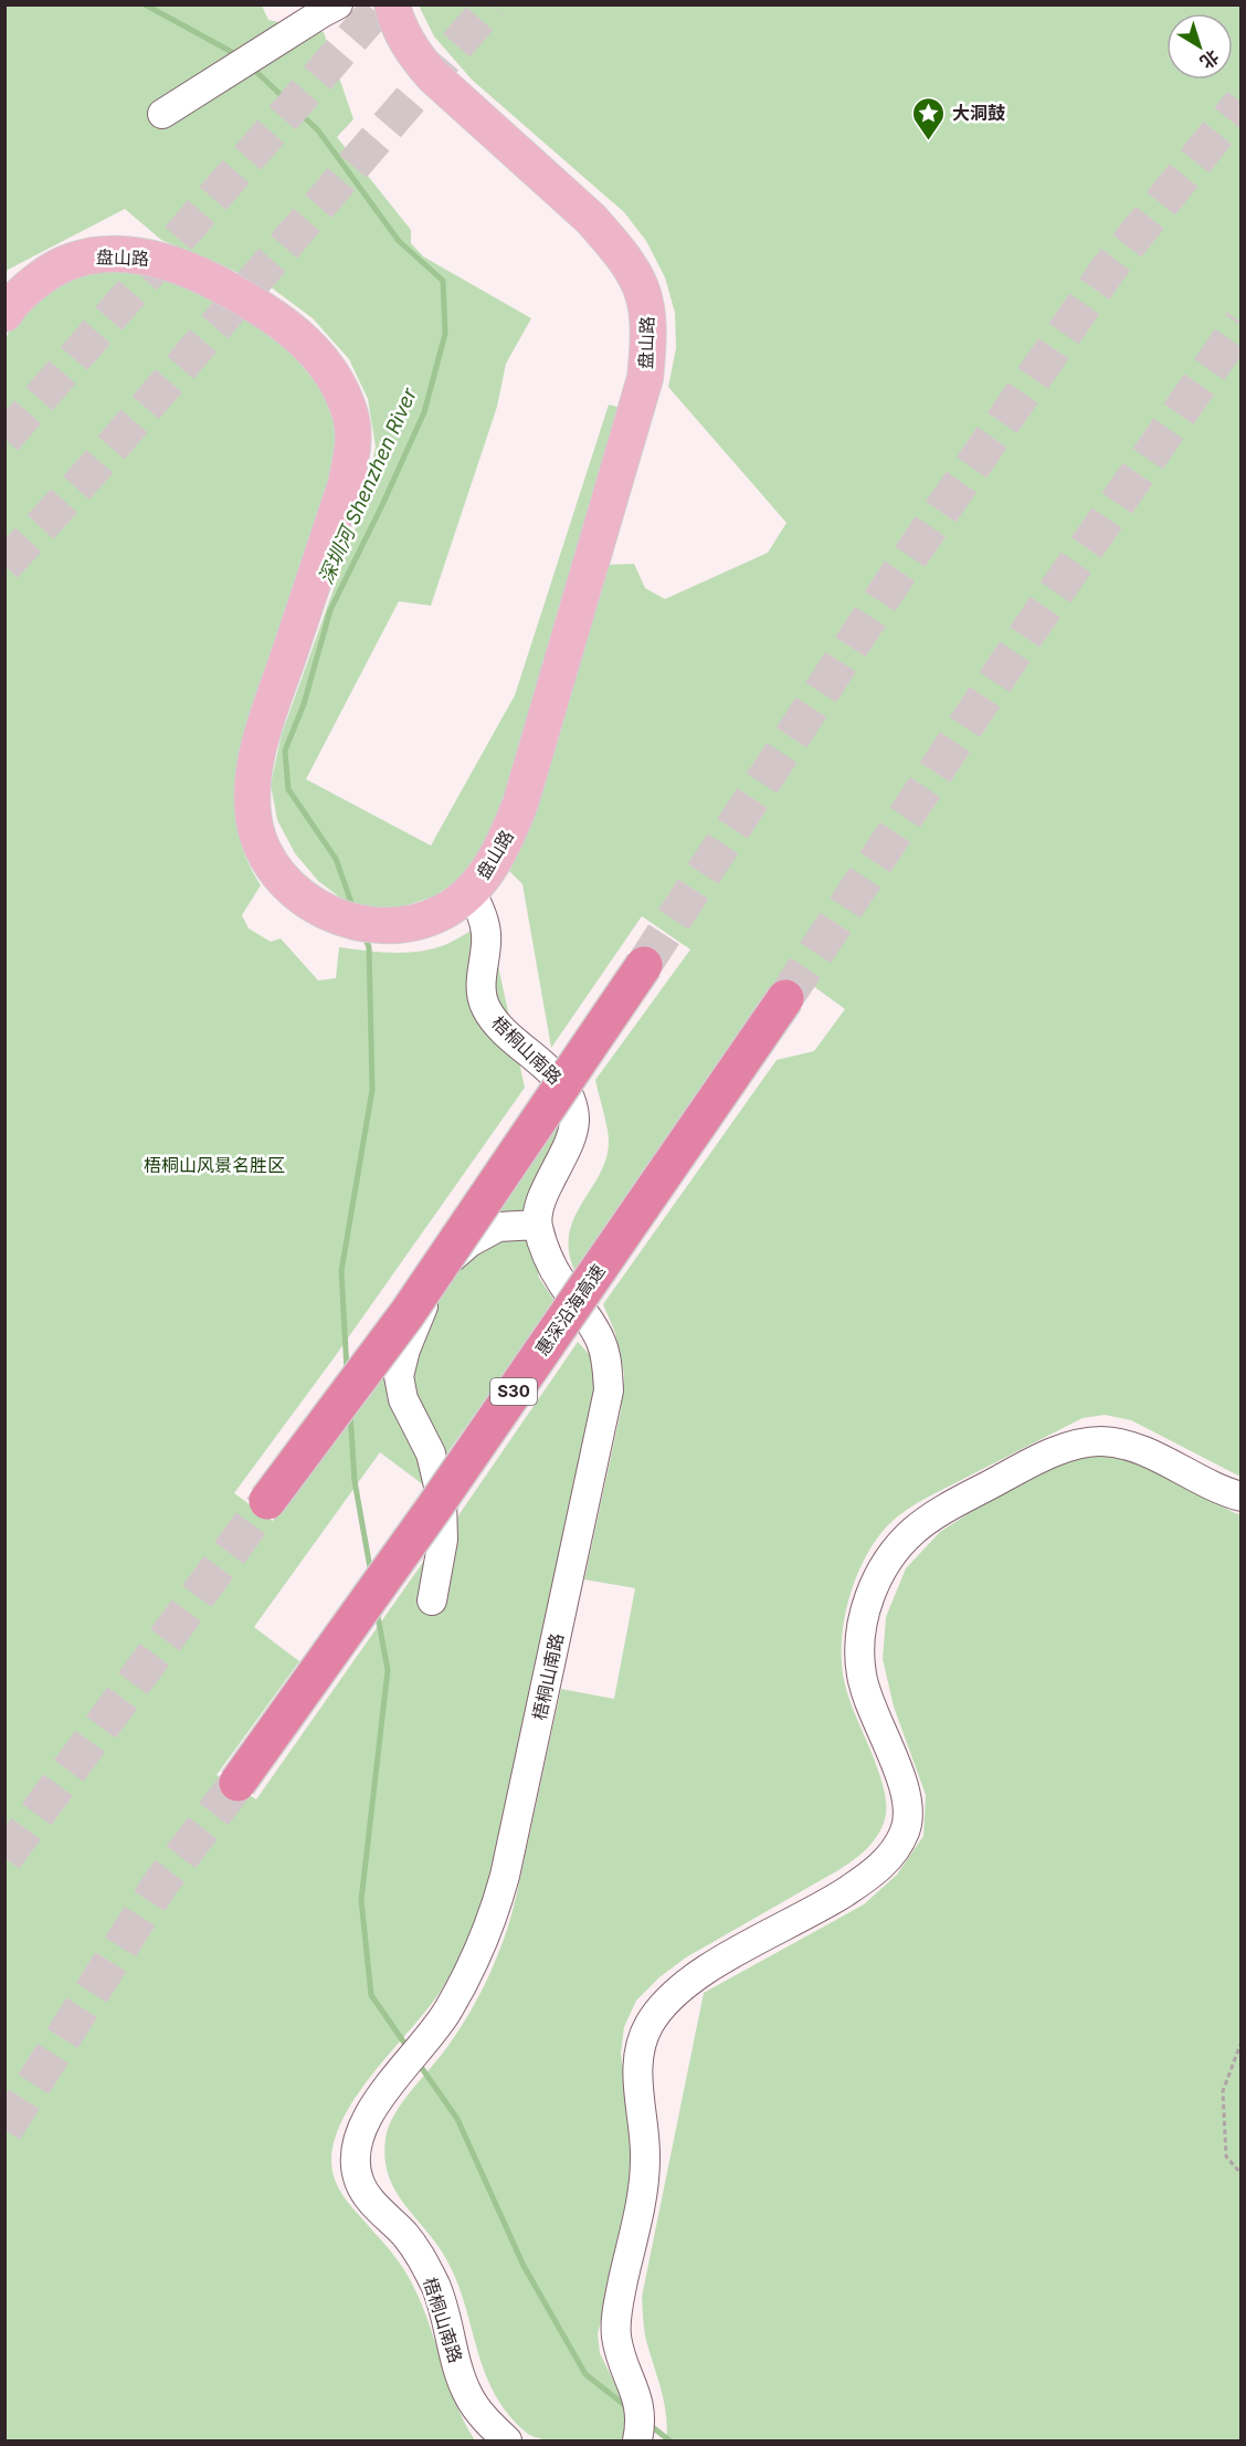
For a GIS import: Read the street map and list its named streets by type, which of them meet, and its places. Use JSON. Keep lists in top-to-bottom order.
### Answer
{
  "streets": {
    "highway": ["惠深沿海高速", "S30"],
    "main road": ["盘山路"],
    "street": ["梧桐山南路"]
  },
  "crossings": [
    ["盘山路", "梧桐山南路"]
  ],
  "water": ["深圳河 Shenzhen River"],
  "parks": ["梧桐山风景名胜区"],
  "places": {
    "place": ["大洞鼓"]
  },
  "north": "bottom right"
}
